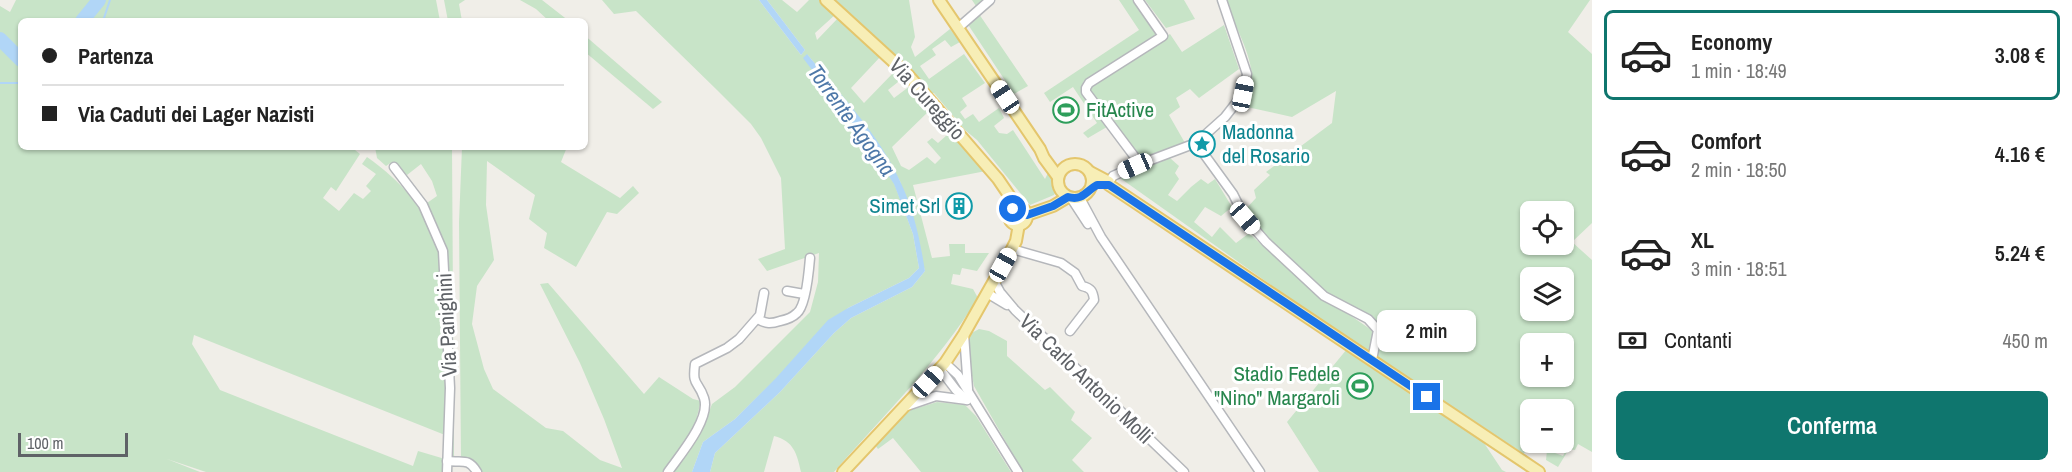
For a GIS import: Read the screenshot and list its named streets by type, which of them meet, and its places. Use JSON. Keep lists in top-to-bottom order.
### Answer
{
  "streets": {
    "main road": ["Via Cureggio"],
    "street": ["Via Panighini", "Via Carlo Antonio Molli"]
  },
  "water": ["Torrente Agogna"],
  "places": {
    "sports": ["FitActive", "Stadio Fedele \"Nino\" Margaroli"],
    "place": ["Madonna del Rosario"],
    "building": ["Simet Srl"]
  },
  "scale_bar": "100 m",
  "page": {
    "list": [
      {
        "name": "Economy",
        "note": "1 min · 18:49",
        "value": "3.08 €"
      },
      {
        "name": "Comfort",
        "note": "2 min · 18:50",
        "value": "4.16 €"
      },
      {
        "name": "XL",
        "note": "3 min · 18:51",
        "value": "5.24 €"
      }
    ],
    "banner": ["Partenza", "Via Caduti dei Lager Nazisti"],
    "map_buttons": ["+", "−"],
    "pay": ["Contanti", "450 m"],
    "bubble": "2 min",
    "buttons": "Conferma",
    "scale": "100 m"
  }
}
